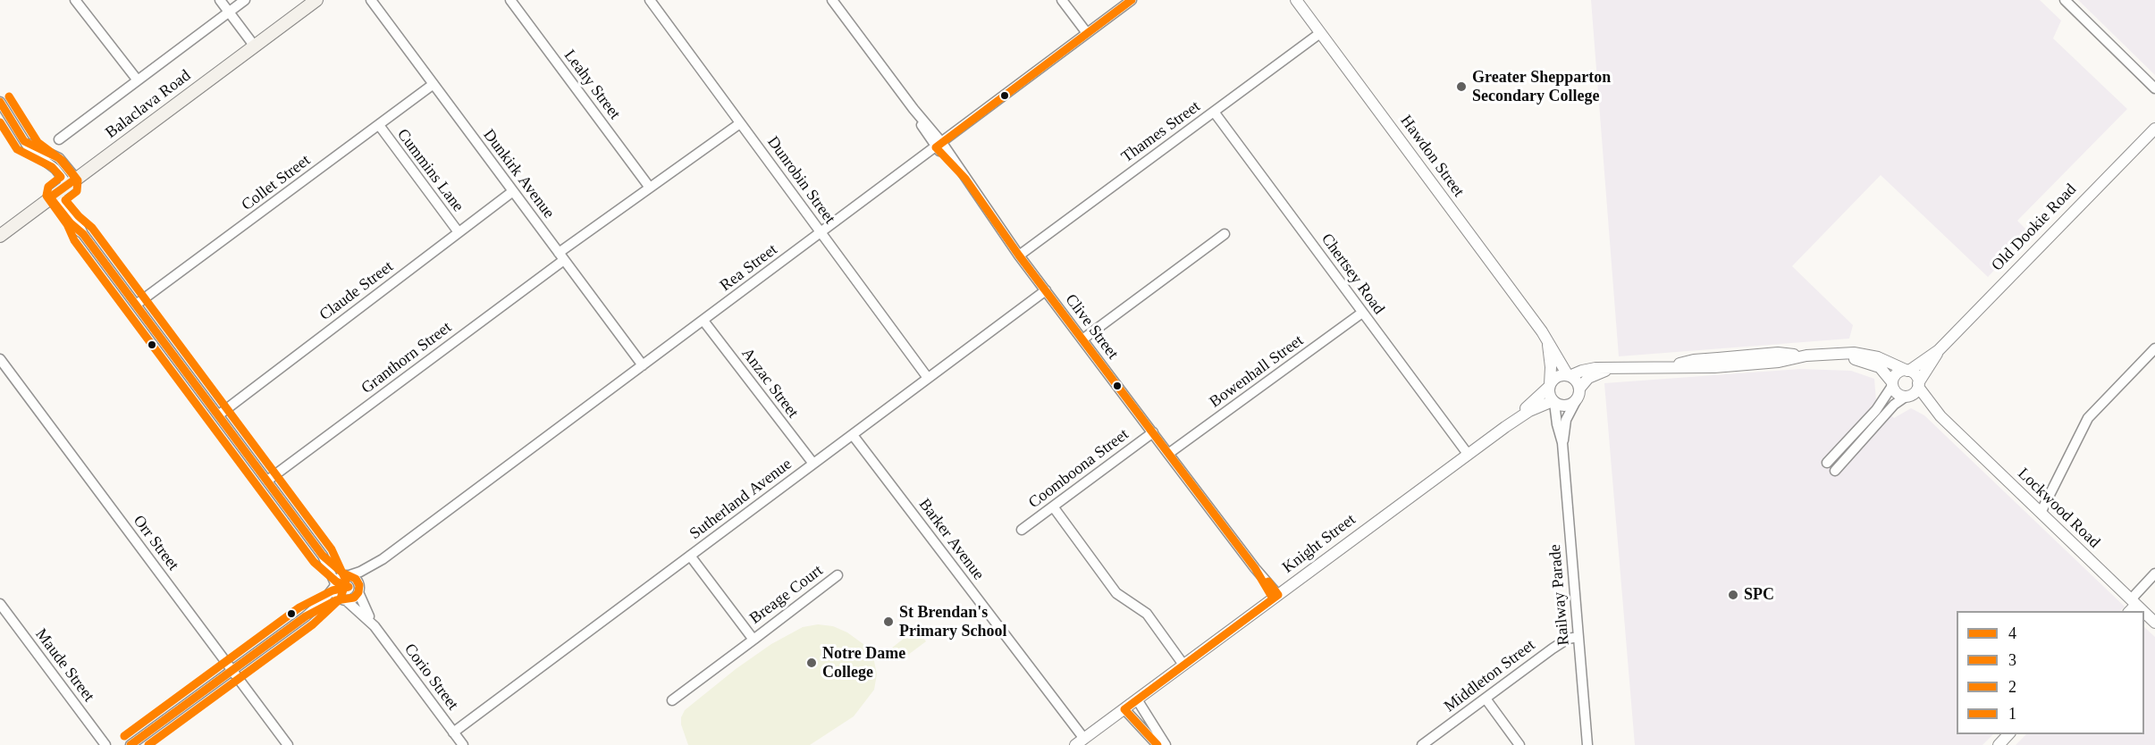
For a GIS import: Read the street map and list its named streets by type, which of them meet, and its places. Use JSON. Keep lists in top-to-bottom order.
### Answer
{
  "streets": {
    "main road": ["Balaclava Road"],
    "street": [
      "Leahy Street",
      "Thames Street",
      "Hawdon Street",
      "Cummins Lane",
      "Dunkirk Avenue",
      "Dunrobin Street",
      "Collet Street",
      "Old Dookie Road",
      "Rea Street",
      "Chertsey Road",
      "Claude Street",
      "Clive Street",
      "Granthorn Street",
      "Bowenhall Street",
      "Anzac Street",
      "Coomboona Street",
      "Sutherland Avenue",
      "Lockwood Road",
      "Barker Avenue",
      "Orr Street",
      "Knight Street",
      "Breage Court",
      "Railway Parade",
      "Maude Street",
      "Middleton Street",
      "Corio Street"
    ]
  },
  "crossings": [
    ["Leahy Street", "Granthorn Street"],
    ["Thames Street", "Hawdon Street"],
    ["Thames Street", "Chertsey Road"],
    ["Thames Street", "Clive Street"],
    ["Hawdon Street", "Knight Street"],
    ["Hawdon Street", "Railway Parade"],
    ["Cummins Lane", "Collet Street"],
    ["Cummins Lane", "Claude Street"],
    ["Dunkirk Avenue", "Collet Street"],
    ["Dunkirk Avenue", "Rea Street"],
    ["Dunkirk Avenue", "Claude Street"],
    ["Dunkirk Avenue", "Granthorn Street"],
    ["Dunrobin Street", "Rea Street"],
    ["Dunrobin Street", "Granthorn Street"],
    ["Dunrobin Street", "Sutherland Avenue"],
    ["Old Dookie Road", "Lockwood Road"],
    ["Rea Street", "Clive Street"],
    ["Rea Street", "Anzac Street"],
    ["Rea Street", "Corio Street"],
    ["Chertsey Road", "Bowenhall Street"],
    ["Chertsey Road", "Knight Street"],
    ["Clive Street", "Bowenhall Street"],
    ["Clive Street", "Coomboona Street"],
    ["Clive Street", "Sutherland Avenue"],
    ["Clive Street", "Knight Street"],
    ["Anzac Street", "Sutherland Avenue"],
    ["Sutherland Avenue", "Barker Avenue"],
    ["Sutherland Avenue", "Breage Court"],
    ["Sutherland Avenue", "Corio Street"],
    ["Barker Avenue", "Knight Street"],
    ["Knight Street", "Railway Parade"],
    ["Railway Parade", "Middleton Street"]
  ],
  "places": [
    "Greater Shepparton Secondary College",
    "SPC",
    "St Brendan's Primary School",
    "Notre Dame College"
  ],
  "lines": [
    "transit line 4",
    "transit line 1",
    "transit line 3",
    "transit line 2"
  ],
  "legend": [
    "4",
    "3",
    "2",
    "1"
  ]
}
